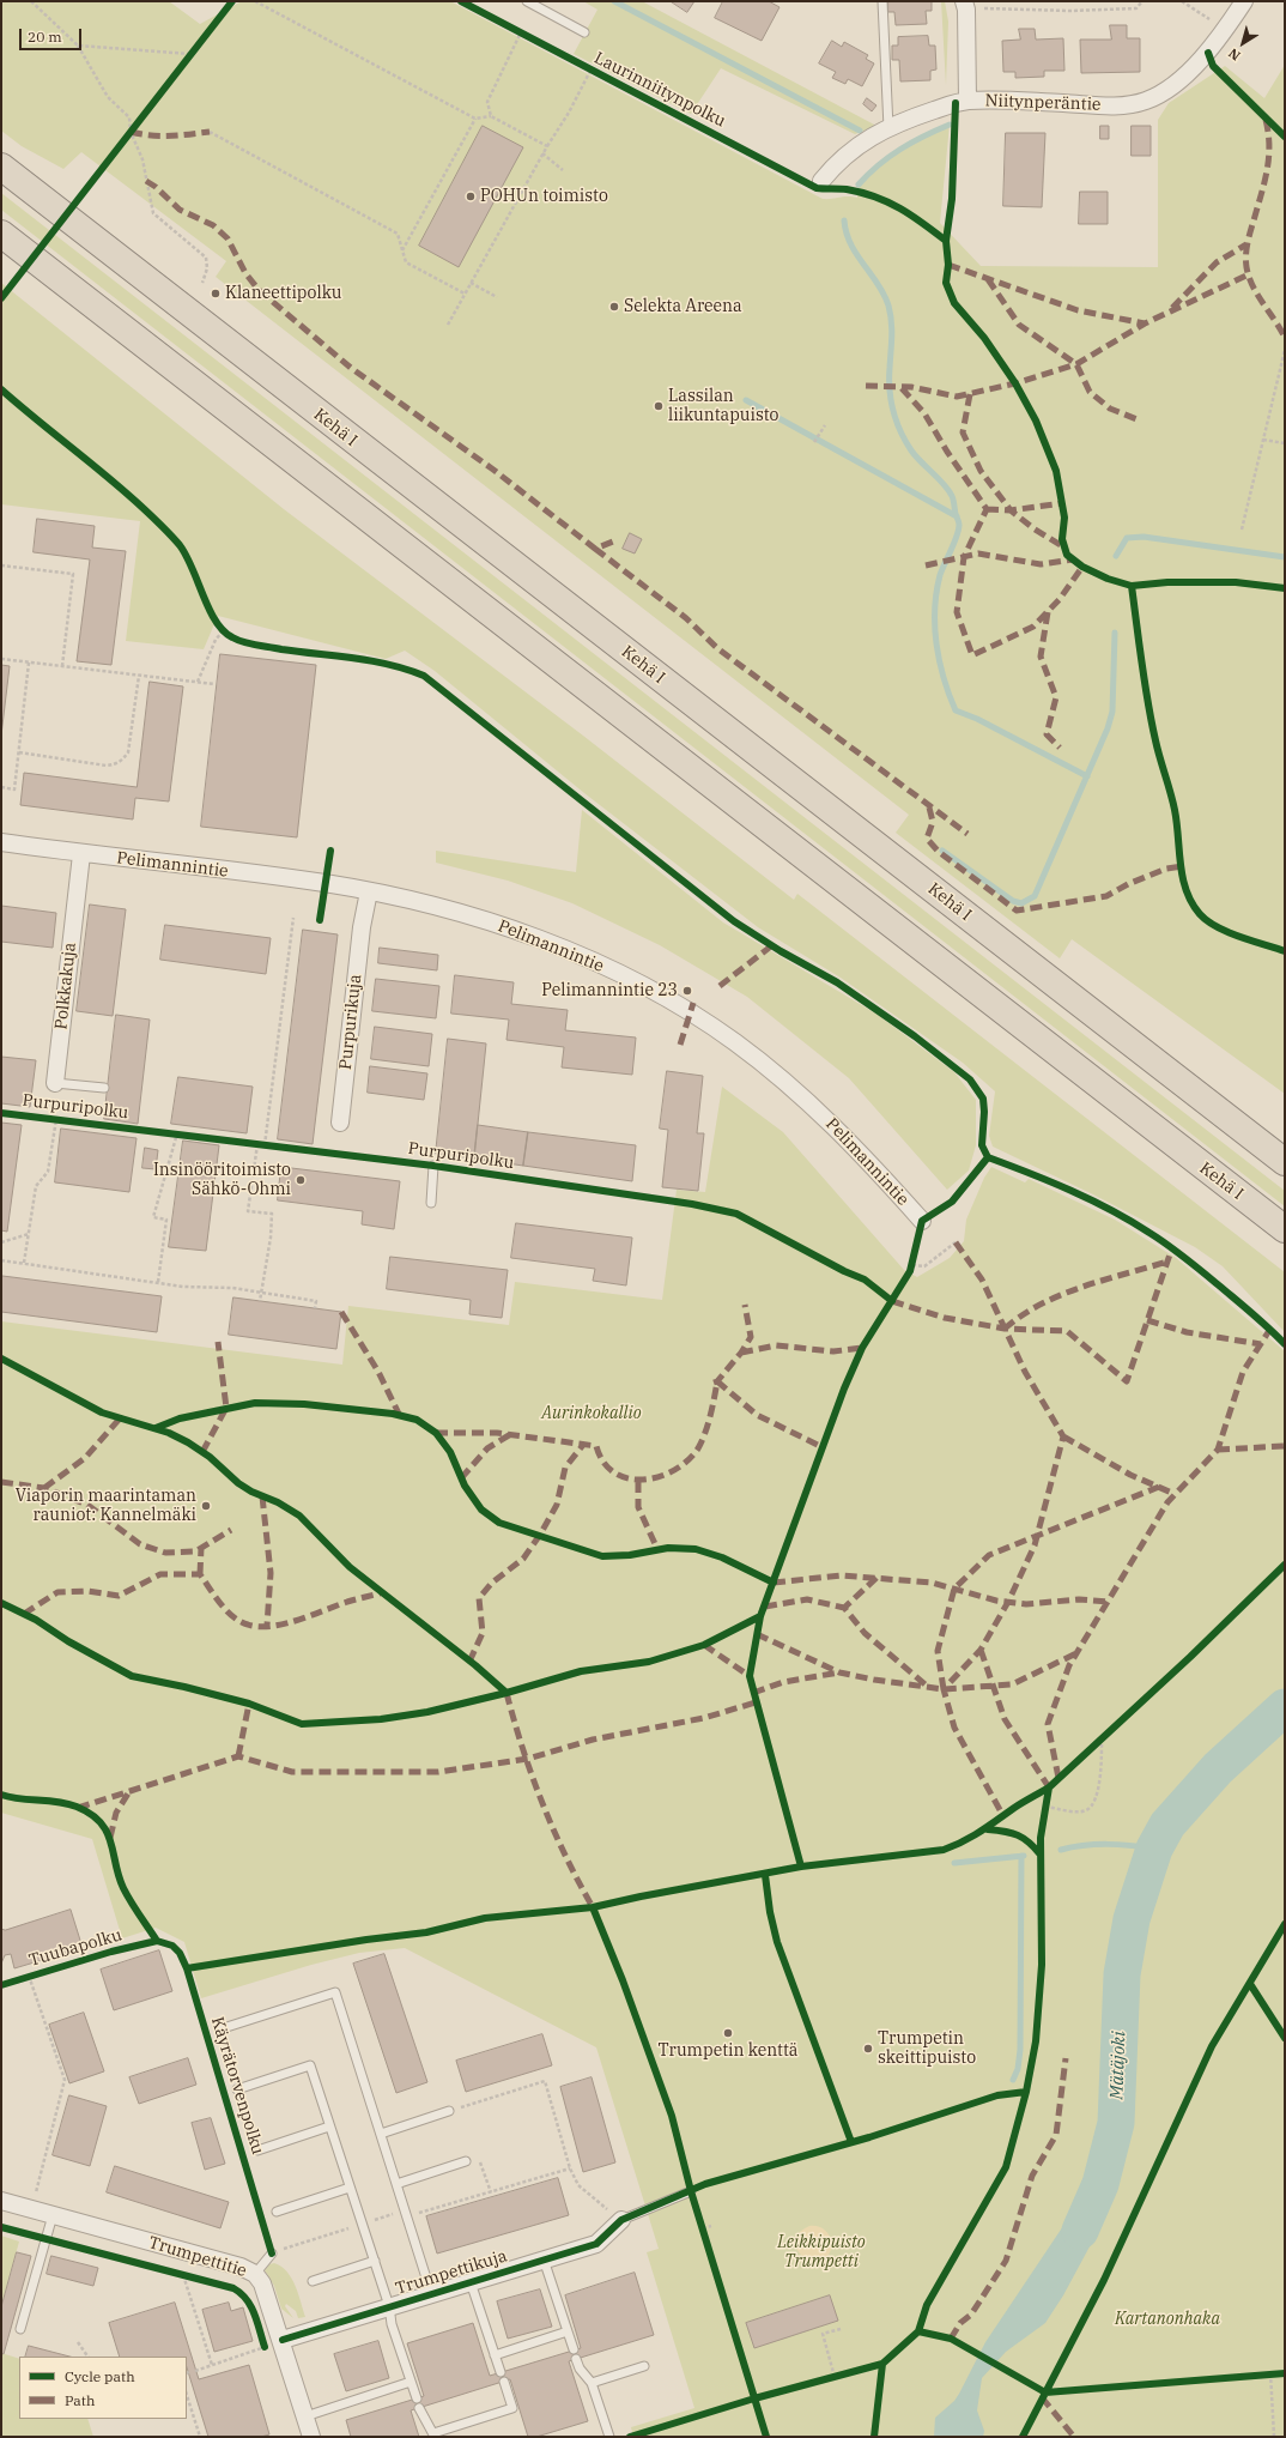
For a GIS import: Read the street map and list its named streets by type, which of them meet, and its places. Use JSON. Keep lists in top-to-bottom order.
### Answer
{
  "streets": {
    "highway": ["Kehä I"],
    "street": [
      "Niitynperäntie",
      "Pelimannintie",
      "Polkkakuja",
      "Purpurikuja",
      "Trumpettitie",
      "Trumpettikuja"
    ],
    "cycle path": ["Laurinniitynpolku", "Purpuripolku", "Tuubapolku"]
  },
  "crossings": [
    ["Pelimannintie", "Polkkakuja"],
    ["Pelimannintie", "Purpurikuja"],
    ["Tuubapolku", "Trumpettitie"],
    ["Trumpettitie", "Trumpettikuja"]
  ],
  "water": ["Mätäjoki"],
  "parks": ["Aurinkokallio", "Leikkipuisto Trumpetti", "Kartanonhaka"],
  "places": [
    "POHUn toimisto",
    "Klaneettipolku",
    "Selekta Areena",
    "Lassilan liikuntapuisto",
    "Pelimannintie 23",
    "Insinööritoimisto Sähkö-Ohmi",
    "Viaporin maarintaman rauniot: Kannelmäki",
    "Trumpetin kenttä",
    "Trumpetin skeittipuisto"
  ],
  "legend": ["Cycle path", "Path"],
  "scale_bar": "20 m",
  "north": "bottom left"
}
